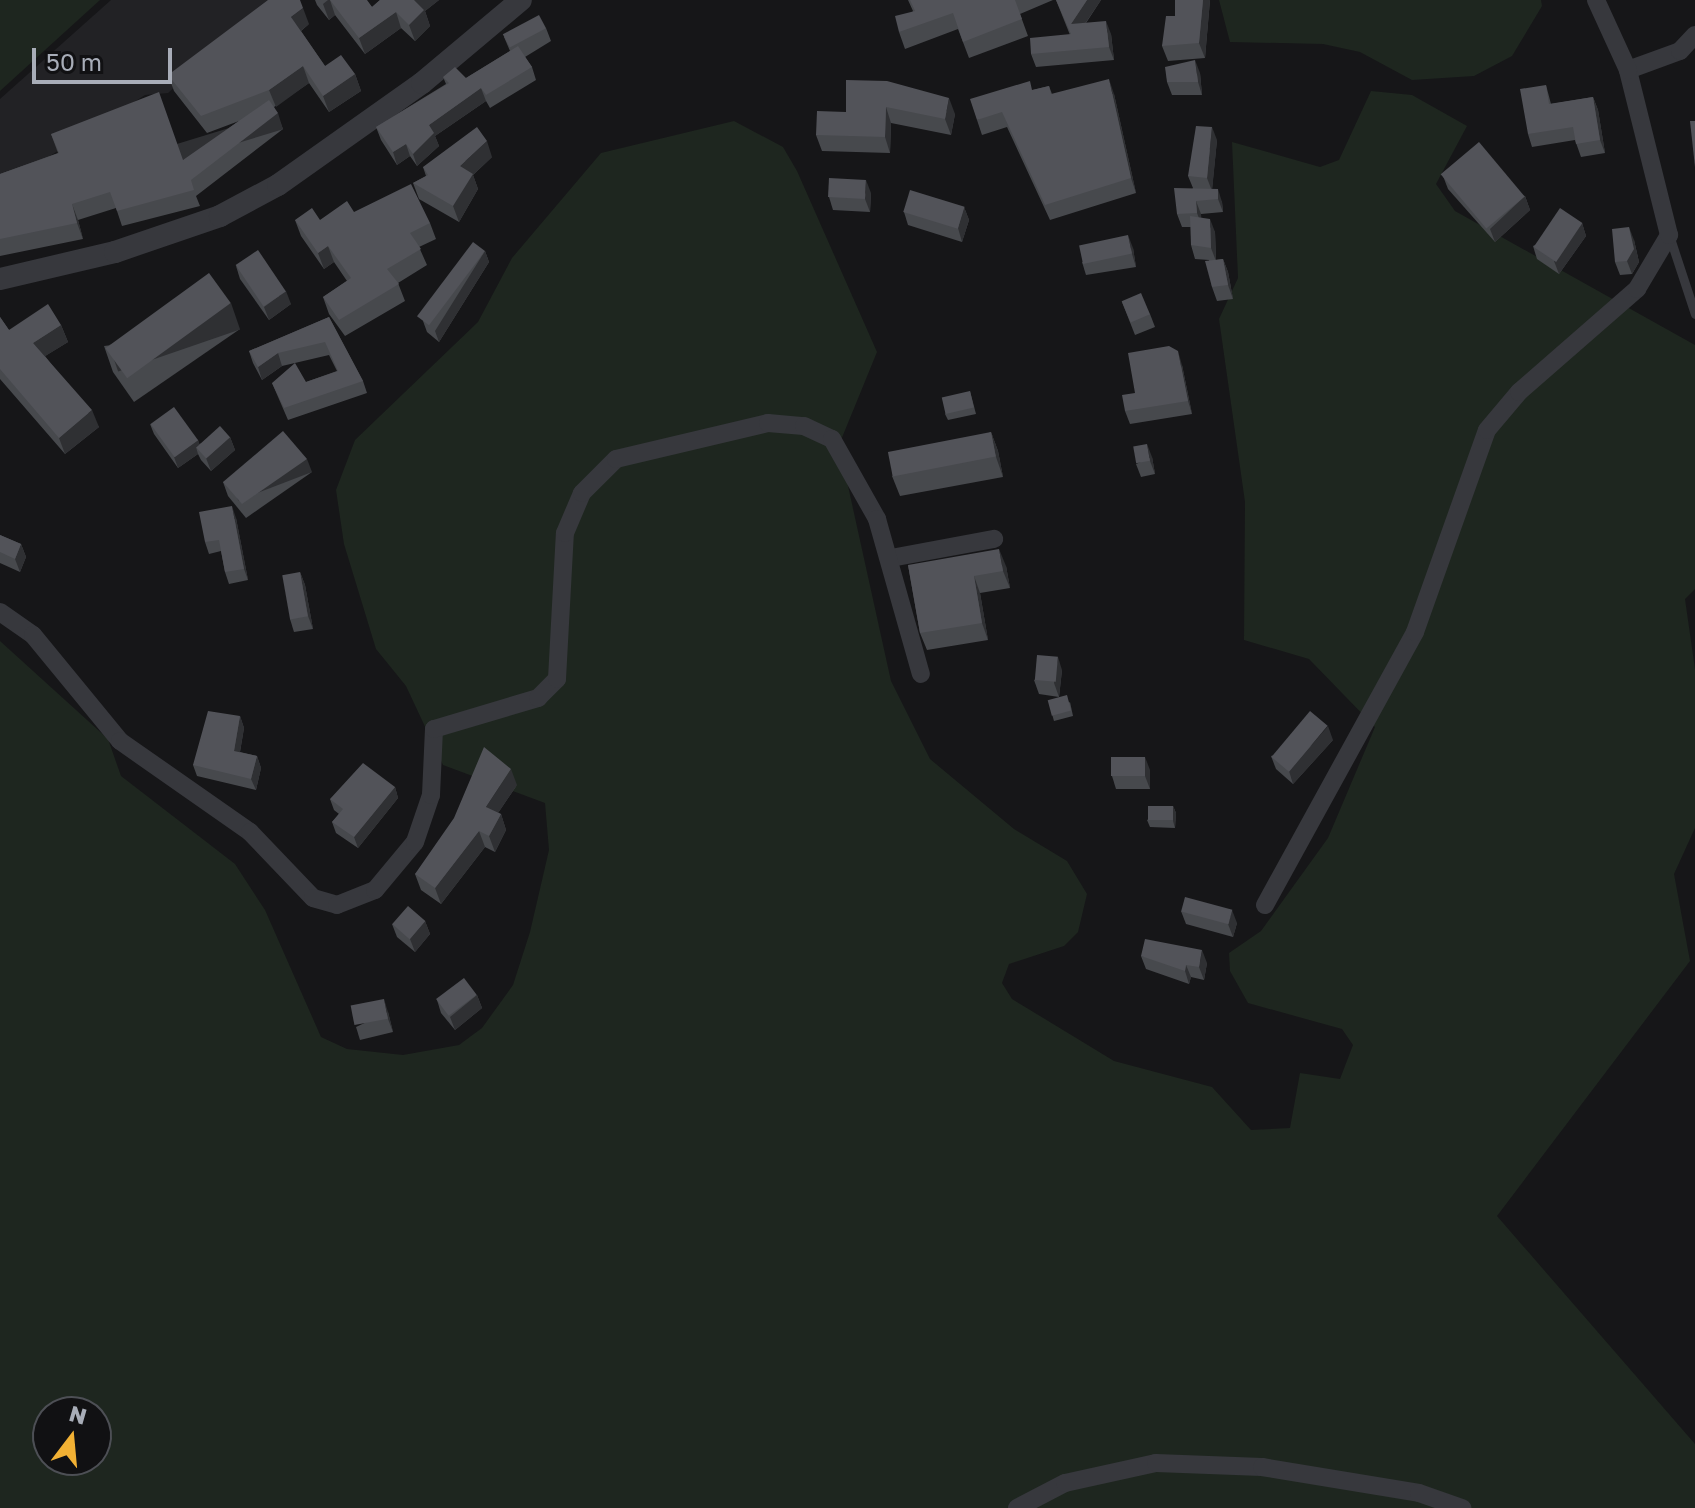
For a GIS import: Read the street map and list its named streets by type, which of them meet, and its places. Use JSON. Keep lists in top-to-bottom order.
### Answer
{
  "scale_bar": "50 m",
  "north": "top"
}
